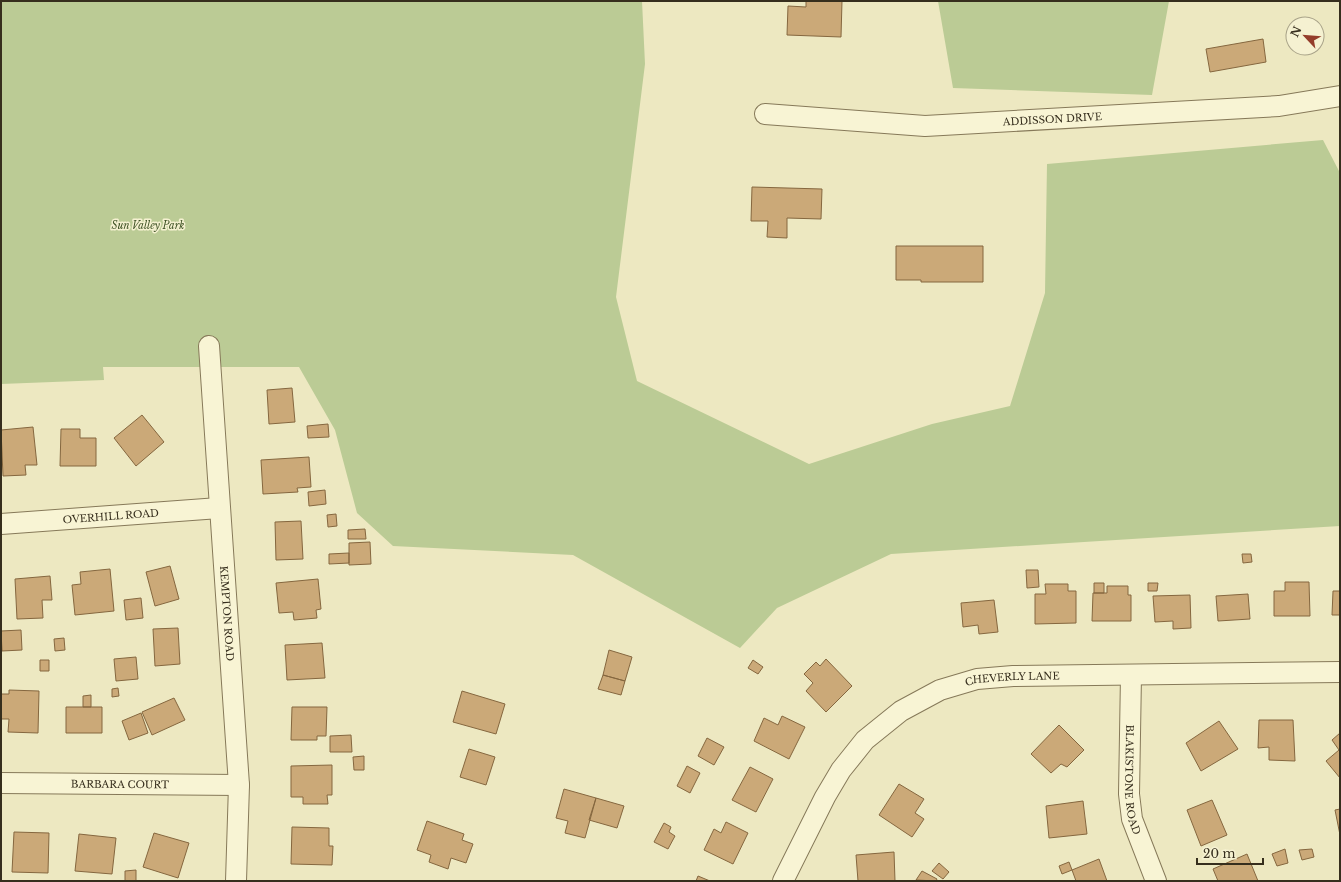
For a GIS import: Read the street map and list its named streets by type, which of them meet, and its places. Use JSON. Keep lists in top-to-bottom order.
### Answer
{
  "streets": {
    "street": [
      "ADDISSON DRIVE",
      "OVERHILL ROAD",
      "KEMPTON ROAD",
      "CHEVERLY LANE",
      "BLAKISTONE ROAD",
      "BARBARA COURT"
    ]
  },
  "crossings": [
    ["OVERHILL ROAD", "KEMPTON ROAD"],
    ["KEMPTON ROAD", "BARBARA COURT"],
    ["CHEVERLY LANE", "BLAKISTONE ROAD"]
  ],
  "parks": ["Sun Valley Park"],
  "scale_bar": "20 m",
  "north": "top left"
}
